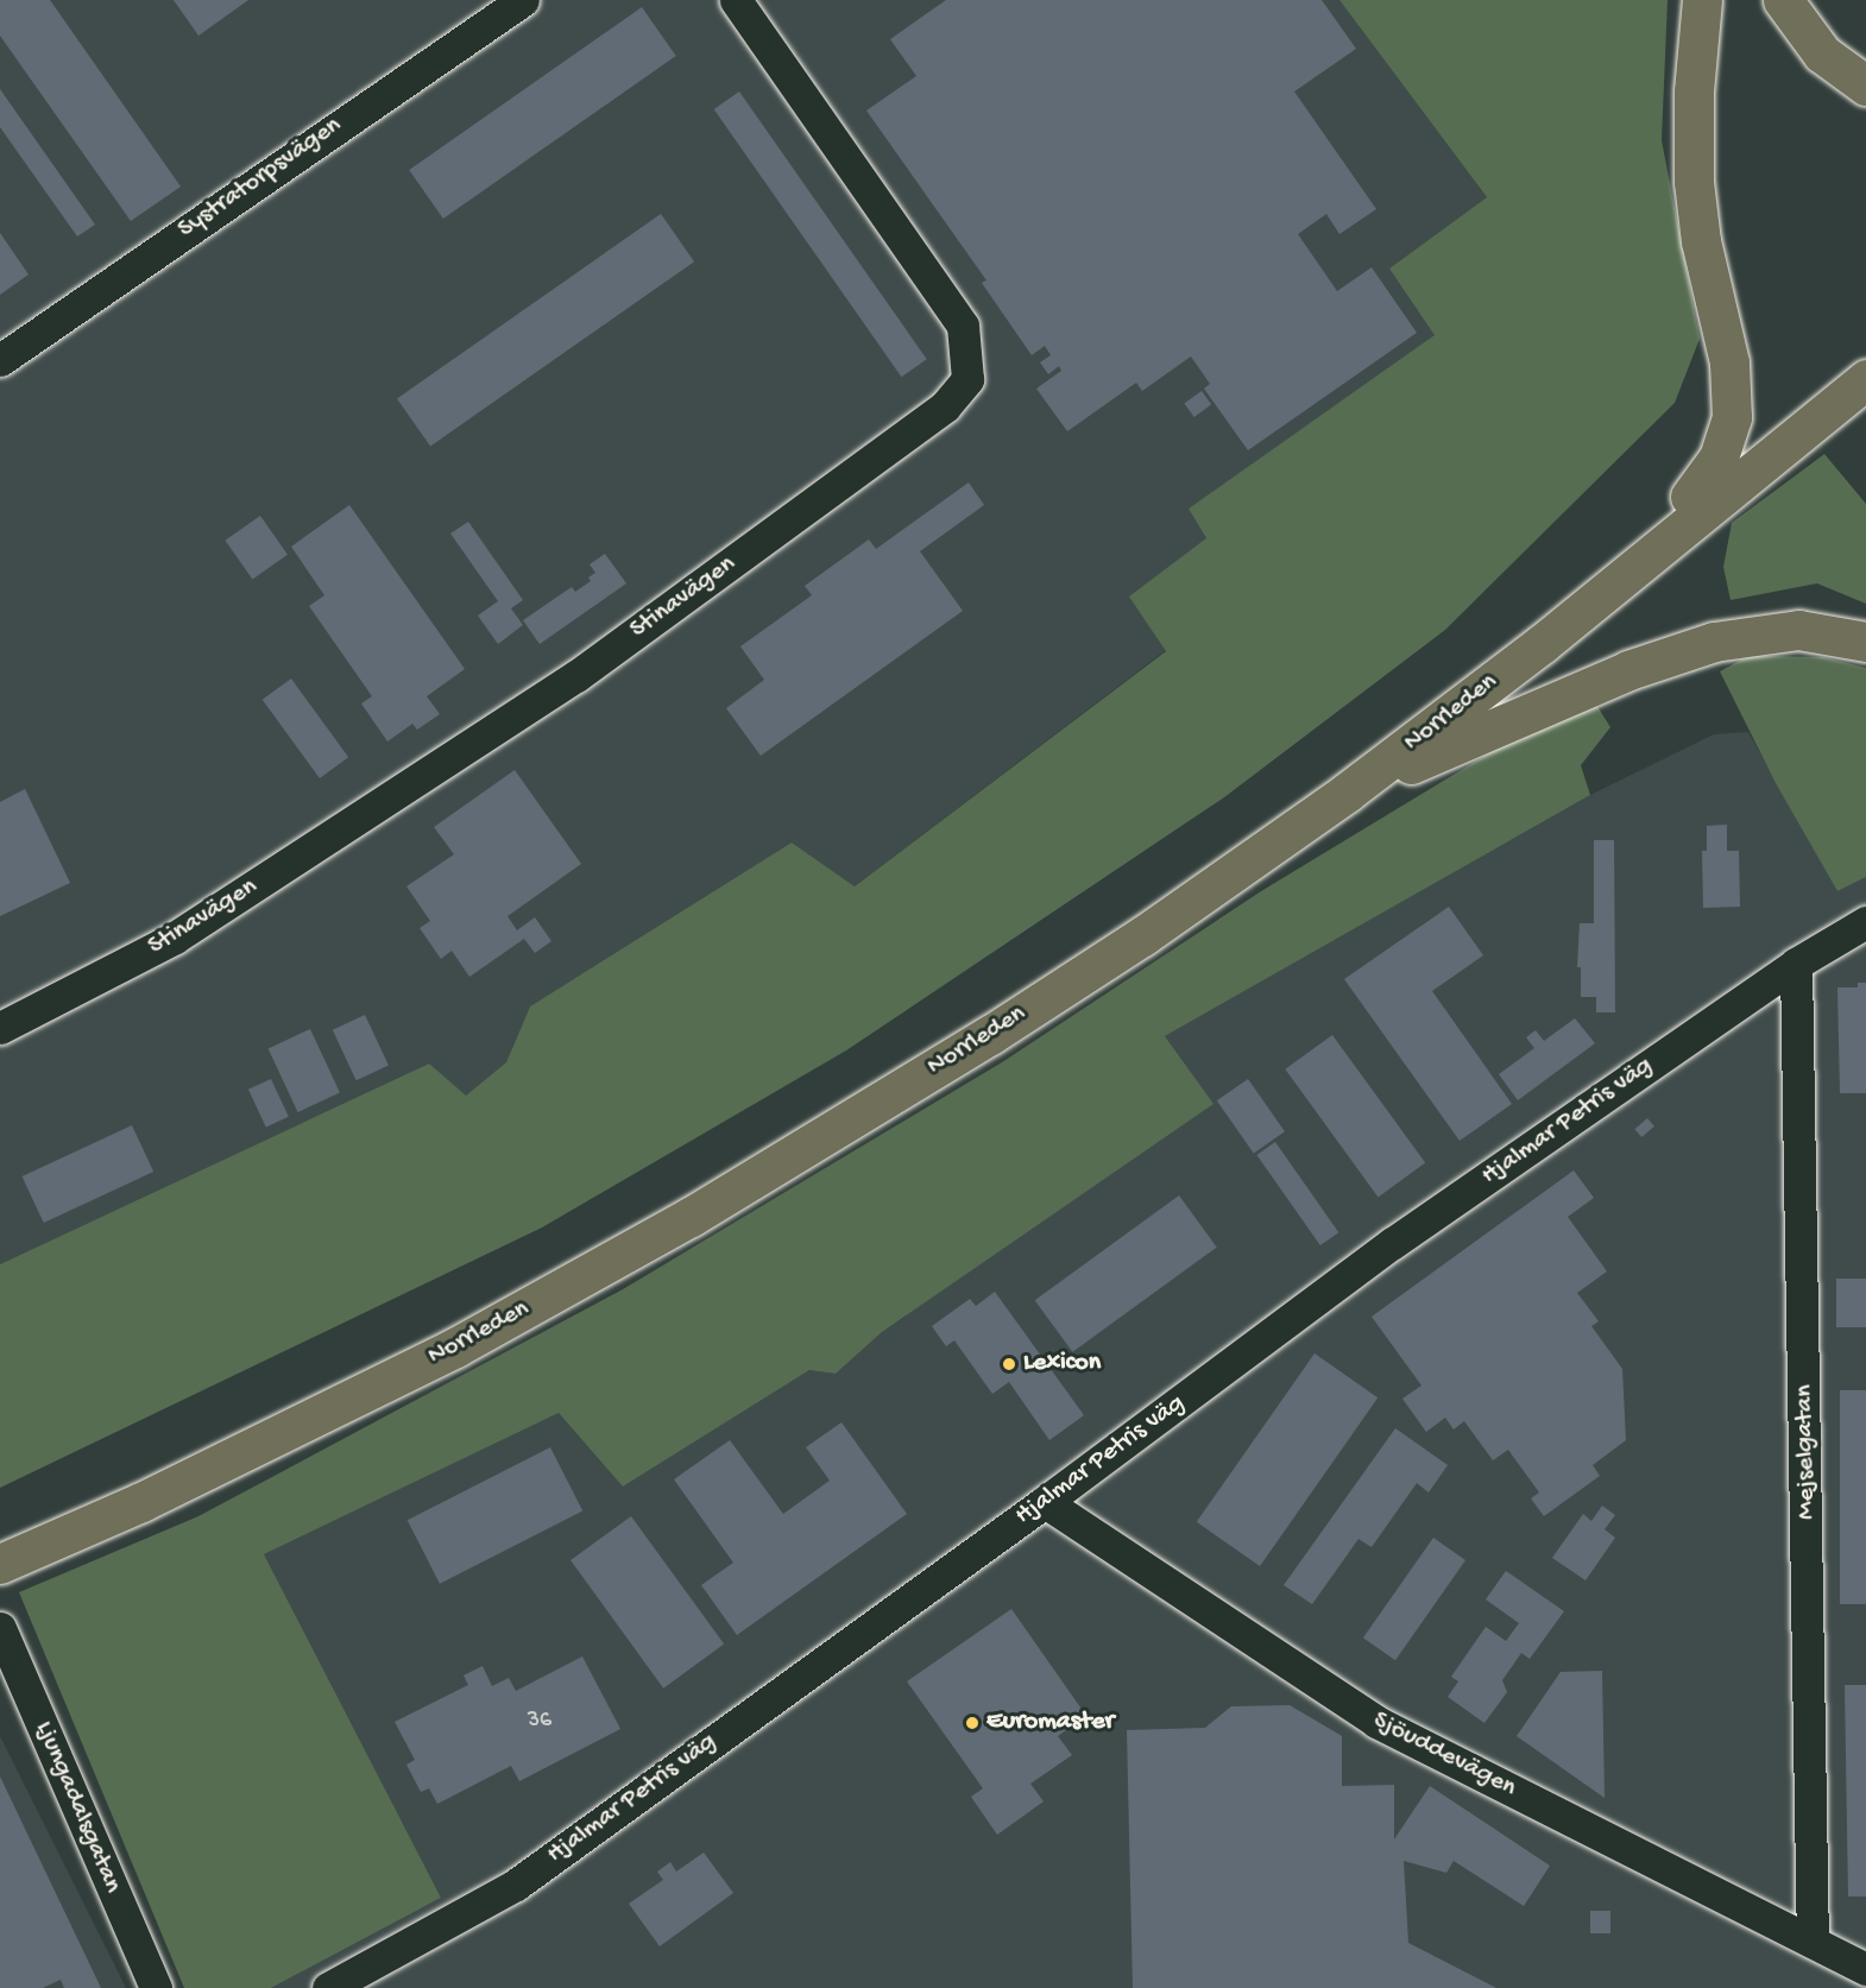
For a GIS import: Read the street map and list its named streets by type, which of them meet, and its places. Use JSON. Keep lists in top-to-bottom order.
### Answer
{
  "streets": {
    "highway": ["Norrleden"],
    "street": [
      "Systratorpsvägen",
      "Stinavägen",
      "Hjalmar Petris väg",
      "Mejselgatan",
      "Sjöuddevägen",
      "Ljungadalsgatan"
    ]
  },
  "crossings": [
    ["Hjalmar Petris väg", "Mejselgatan"],
    ["Hjalmar Petris väg", "Sjöuddevägen"],
    ["Mejselgatan", "Sjöuddevägen"]
  ],
  "places": ["Lexicon", "Euromaster"],
  "house_numbers": ["36"]
}
